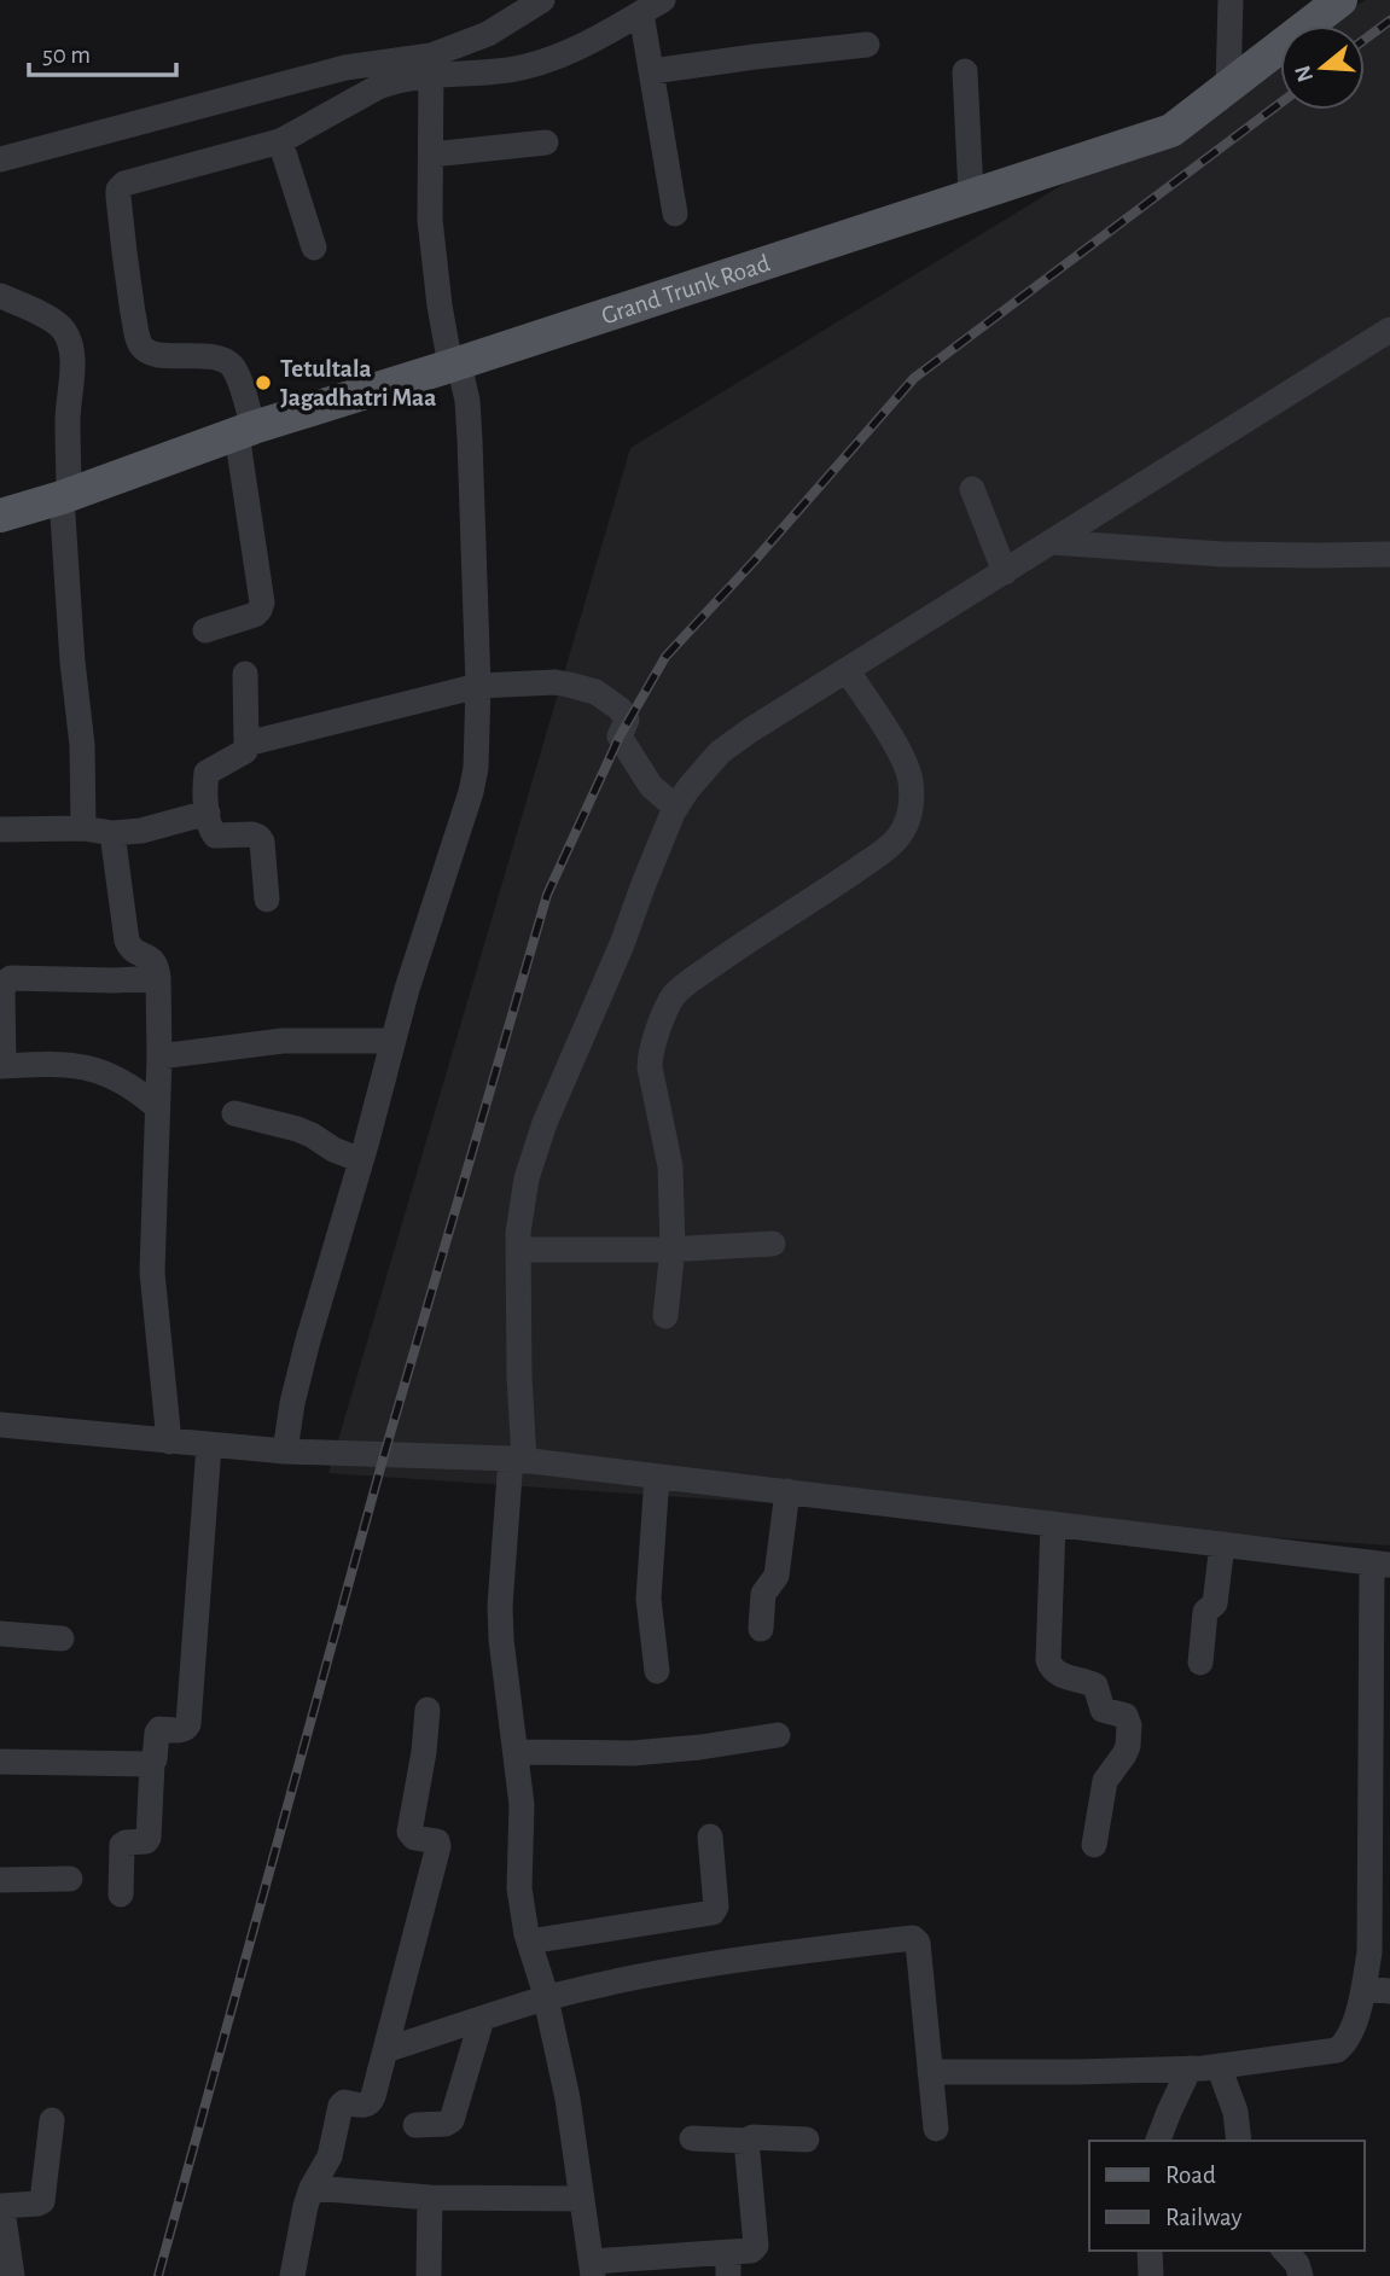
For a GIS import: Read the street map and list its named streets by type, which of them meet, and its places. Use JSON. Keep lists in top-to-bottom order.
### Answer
{
  "streets": {
    "main road": ["Grand Trunk Road"]
  },
  "places": ["Tetultala Jagadhatri Maa"],
  "legend": ["Road", "Railway"],
  "scale_bar": "50 m",
  "north": "left"
}
